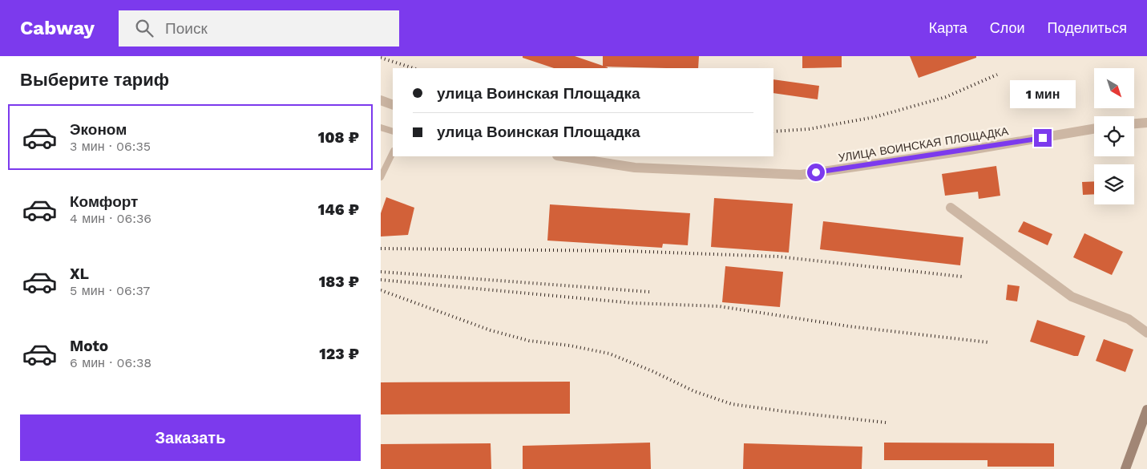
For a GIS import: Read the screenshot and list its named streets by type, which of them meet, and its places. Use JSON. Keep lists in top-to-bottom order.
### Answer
{
  "streets": {
    "street": ["УЛИЦА ВОИНСКАЯ ПЛОЩАДКА"]
  },
  "north": "bottom right",
  "page": {
    "header": "Cabway",
    "search": "Поиск",
    "nav": ["Карта", "Слои", "Поделиться"],
    "heading": "Выберите тариф",
    "banner": ["улица Воинская Площадка", "улица Воинская Площадка"],
    "bubble": "1 мин",
    "list": [
      {
        "name": "Эконом",
        "note": "3 мин · 06:35",
        "value": "108 ₽"
      },
      {
        "name": "Комфорт",
        "note": "4 мин · 06:36",
        "value": "146 ₽"
      },
      {
        "name": "XL",
        "note": "5 мин · 06:37",
        "value": "183 ₽"
      },
      {
        "name": "Moto",
        "note": "6 мин · 06:38",
        "value": "123 ₽"
      }
    ],
    "buttons": "Заказать"
  }
}
